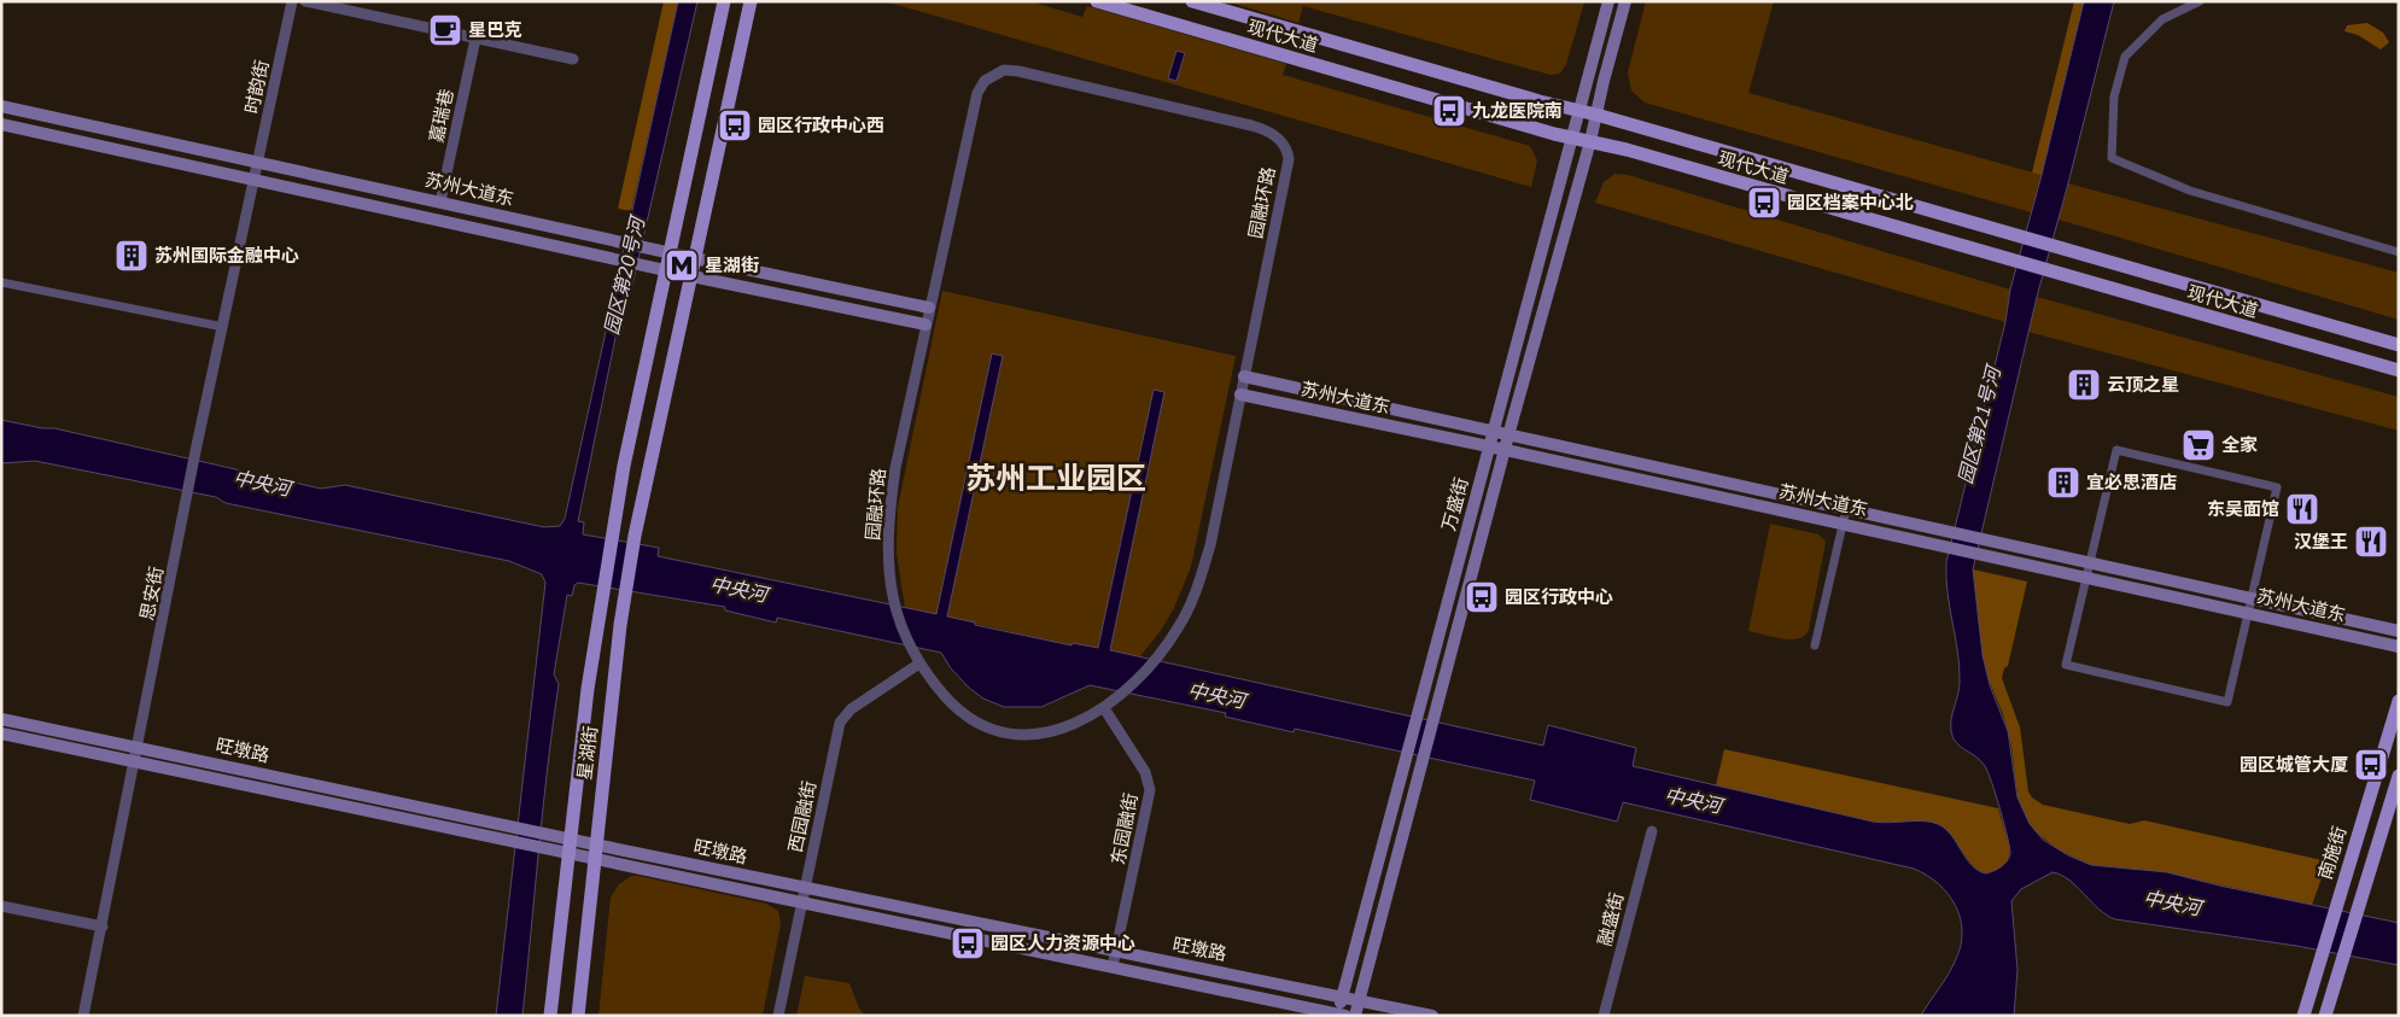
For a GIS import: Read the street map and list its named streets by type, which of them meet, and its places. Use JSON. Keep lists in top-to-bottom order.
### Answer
{
  "streets": {
    "main road": [
      "现代大道",
      "苏州大道东",
      "万盛街",
      "旺墩路",
      "星湖街",
      "南施街"
    ],
    "street": [
      "时韵街",
      "嘉瑞巷",
      "园融环路",
      "思安街",
      "西园融街",
      "东园融街",
      "融盛街"
    ]
  },
  "crossings": [
    ["现代大道", "万盛街"],
    ["时韵街", "苏州大道东"],
    ["时韵街", "思安街"],
    ["嘉瑞巷", "苏州大道东"],
    ["苏州大道东", "园融环路"],
    ["苏州大道东", "万盛街"],
    ["苏州大道东", "思安街"],
    ["苏州大道东", "星湖街"],
    ["园融环路", "西园融街"],
    ["园融环路", "东园融街"],
    ["万盛街", "旺墩路"],
    ["思安街", "旺墩路"],
    ["旺墩路", "星湖街"],
    ["旺墩路", "西园融街"],
    ["旺墩路", "东园融街"]
  ],
  "districts": ["苏州工业园区"],
  "water": ["园区第20号河", "园区第21号河", "中央河"],
  "places": {
    "cafe": ["星巴克"],
    "bus stop": [
      "九龙医院南",
      "园区行政中心西",
      "园区档案中心北",
      "园区行政中心",
      "园区城管大厦",
      "园区人力资源中心"
    ],
    "building": ["苏州国际金融中心", "云顶之星", "宜必思酒店"],
    "metro station": ["星湖街"],
    "supermarket": ["全家"],
    "restaurant": ["东吴面馆", "汉堡王"]
  }
}
